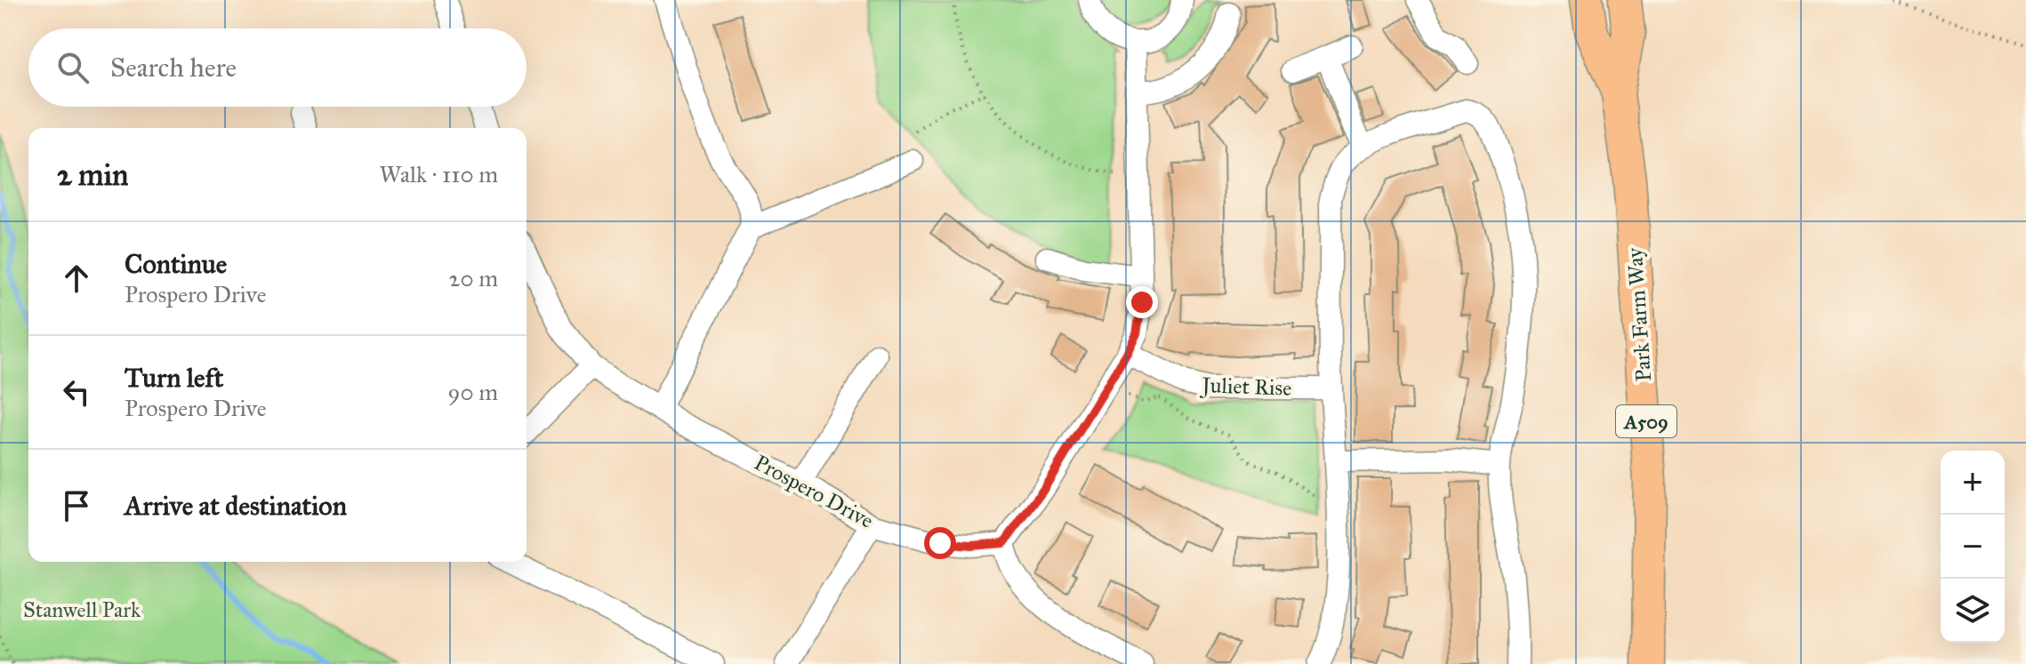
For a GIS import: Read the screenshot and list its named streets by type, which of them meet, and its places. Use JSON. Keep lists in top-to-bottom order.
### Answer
{
  "streets": {
    "highway": ["Park Farm Way", "A509"],
    "street": ["Juliet Rise", "Prospero Drive"]
  },
  "parks": ["Stanwell Park"],
  "page": {
    "search": "Search here",
    "heading": ["2 min", "Walk · 110 m"],
    "list": [
      ["Continue", "Prospero Drive", "20 m"],
      ["Turn left", "Prospero Drive", "90 m"],
      "Arrive at destination"
    ],
    "map_buttons": ["+", "−"]
  }
}
